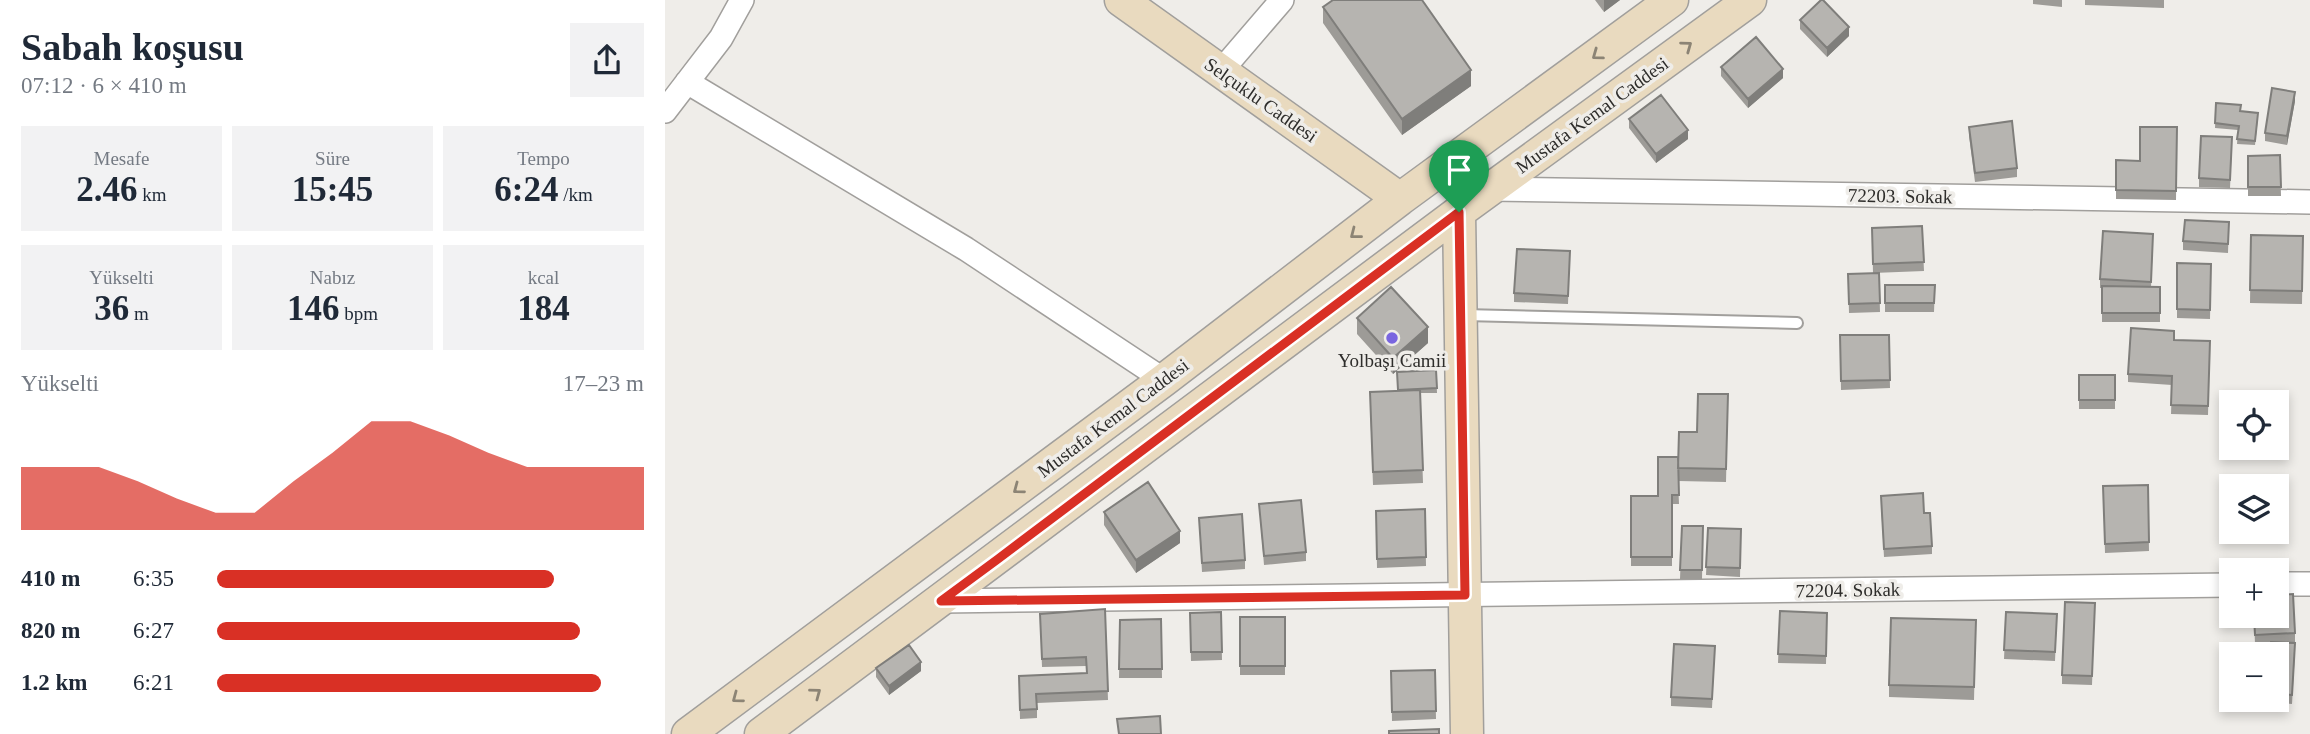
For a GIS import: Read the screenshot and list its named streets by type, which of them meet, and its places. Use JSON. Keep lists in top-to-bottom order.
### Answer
{
  "streets": {
    "main road": ["Selçuklu Caddesi", "Mustafa Kemal Caddesi"],
    "street": ["72203. Sokak", "72204. Sokak"]
  },
  "crossings": [
    ["Selçuklu Caddesi", "Mustafa Kemal Caddesi"],
    ["Mustafa Kemal Caddesi", "72203. Sokak"],
    ["Mustafa Kemal Caddesi", "72204. Sokak"]
  ],
  "places": ["Yolbaşı Camii"],
  "page": {
    "heading": ["Sabah koşusu", "07:12 · 6 × 410 m"],
    "stats": [
      ["Mesafe", "2.46 km"],
      ["Süre", "15:45"],
      ["Tempo", "6:24 /km"],
      ["Yükselti", "36 m"],
      ["Nabız", "146 bpm"],
      ["kcal", "184"]
    ],
    "chart": ["Yükselti", "17–23 m"],
    "map_buttons": ["+", "−"],
    "list": [
      {
        "name": "410 m",
        "note": "6:35"
      },
      {
        "name": "820 m",
        "note": "6:27"
      },
      {
        "name": "1.2 km",
        "note": "6:21"
      }
    ]
  }
}
